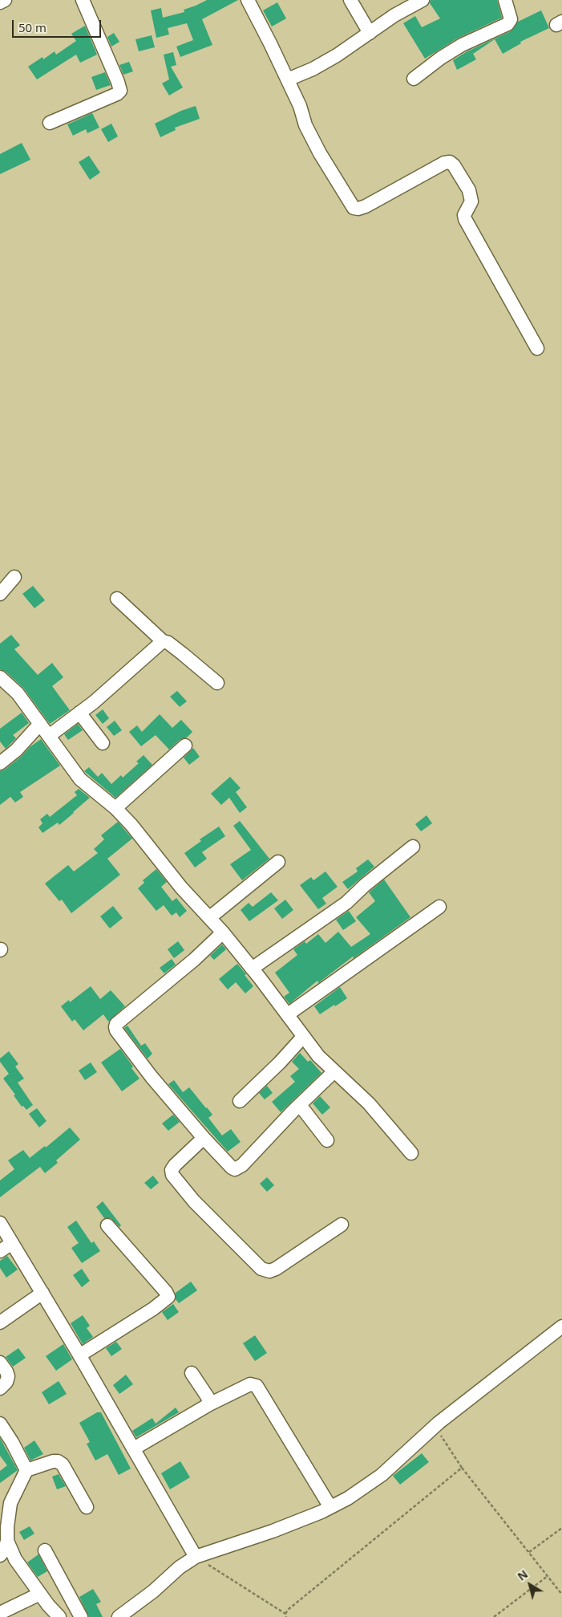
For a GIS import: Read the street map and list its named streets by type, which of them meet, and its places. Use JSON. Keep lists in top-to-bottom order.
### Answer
{
  "scale_bar": "50 m",
  "north": "top left"
}
